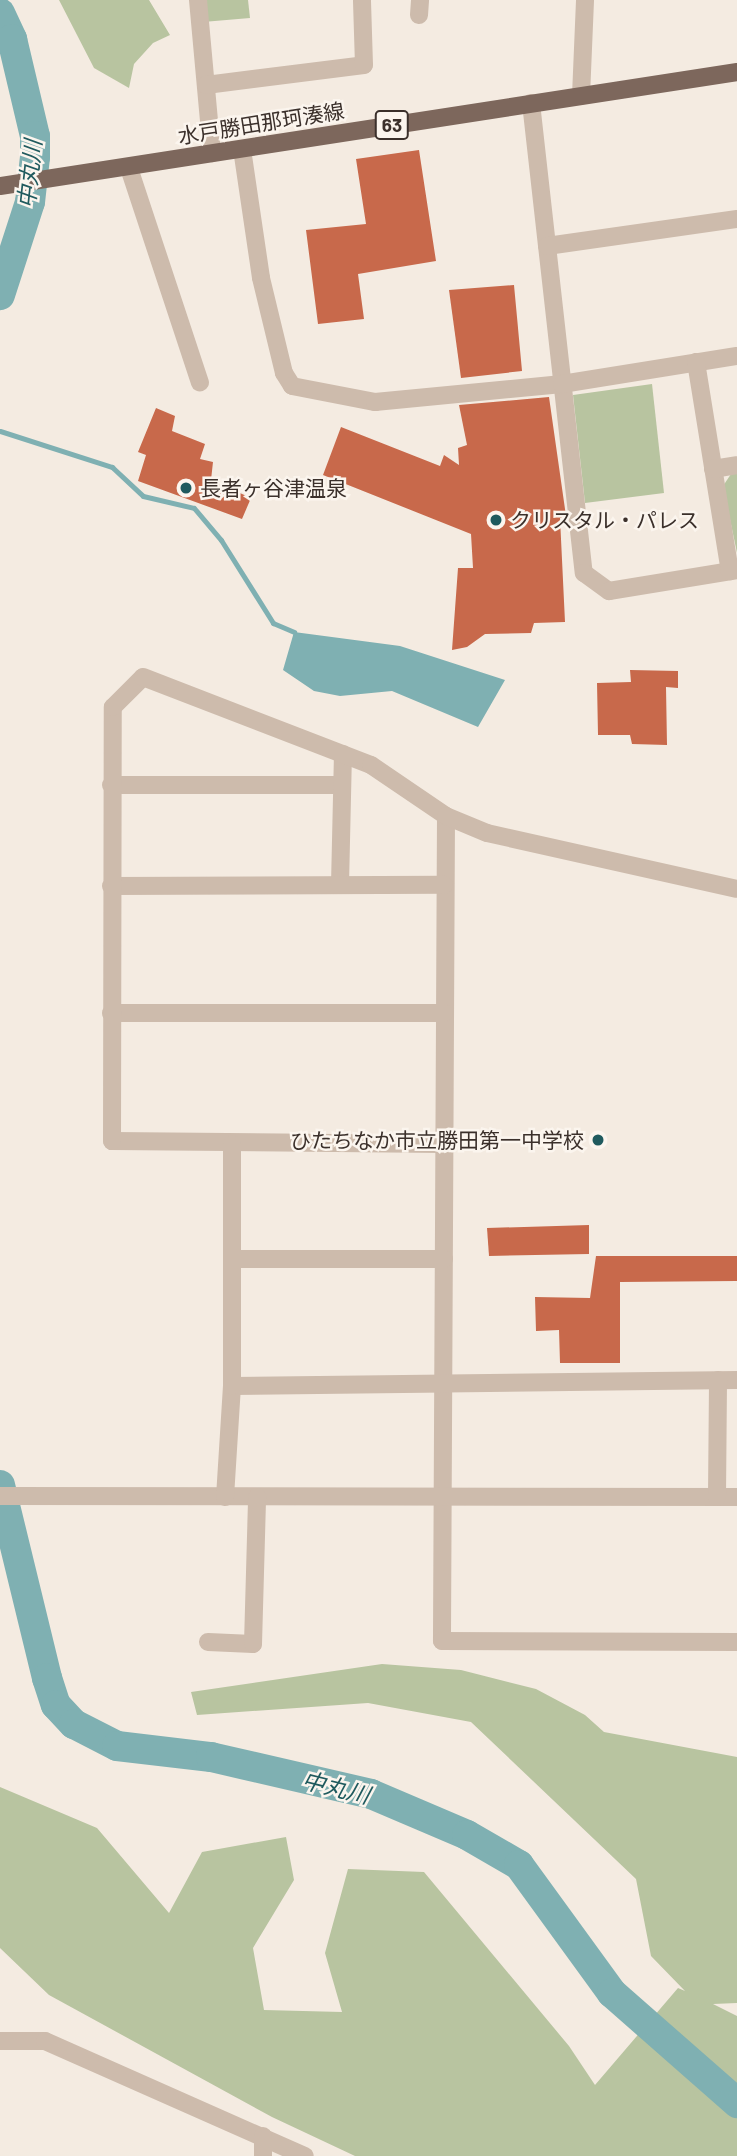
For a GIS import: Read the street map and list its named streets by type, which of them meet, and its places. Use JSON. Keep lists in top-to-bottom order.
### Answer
{
  "streets": {
    "main road": ["水戸勝田那珂湊線", "63"]
  },
  "water": ["中丸川"],
  "places": ["長者ヶ谷津温泉", "クリスタル・パレス", "ひたちなか市立勝田第一中学校"]
}
